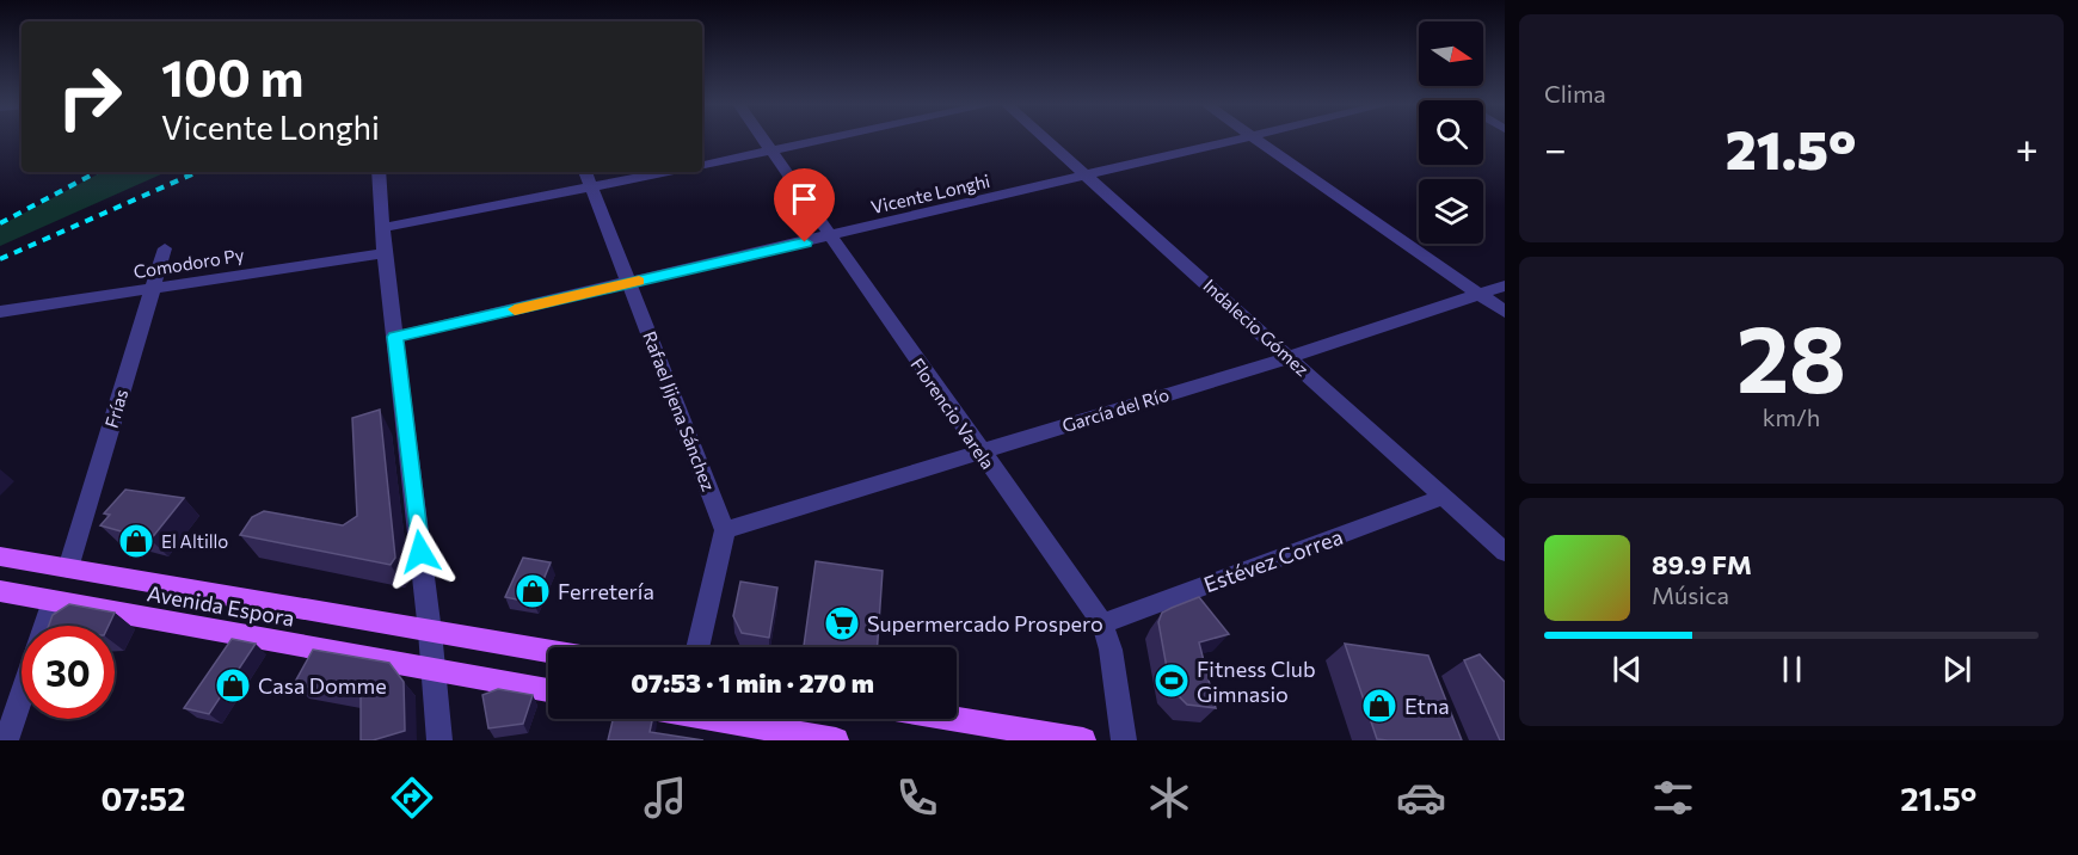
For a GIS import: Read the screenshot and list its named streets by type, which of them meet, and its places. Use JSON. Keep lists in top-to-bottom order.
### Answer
{
  "streets": {
    "main road": ["Avenida Espora"],
    "street": [
      "Vicente Longhi",
      "Comodoro Py",
      "Indalecio Gómez",
      "Frías",
      "García del Río",
      "Rafael Jijena Sánchez",
      "Florencio Varela",
      "Estévez Correa"
    ]
  },
  "crossings": [
    ["Vicente Longhi", "Indalecio Gómez"],
    ["Vicente Longhi", "Rafael Jijena Sánchez"],
    ["Vicente Longhi", "Florencio Varela"],
    ["Comodoro Py", "Frías"],
    ["Indalecio Gómez", "García del Río"],
    ["Indalecio Gómez", "Estévez Correa"],
    ["Frías", "Avenida Espora"],
    ["García del Río", "Rafael Jijena Sánchez"],
    ["García del Río", "Florencio Varela"],
    ["Florencio Varela", "Estévez Correa"]
  ],
  "places": {
    "shop": [
      "El Altillo",
      "Ferretería",
      "Casa Domme",
      "Etna"
    ],
    "supermarket": ["Supermercado Prospero"],
    "sports": ["Fitness Club Gimnasio"]
  },
  "north": "right",
  "page": {
    "tile": [
      "Clima",
      ["28", "km/h"]
    ],
    "turn": ["100 m", "Vicente Longhi"],
    "heat": ["−", "21.5°", "+"],
    "song": ["89.9 FM", "Música"],
    "limit": "30",
    "trip": "07:53 · 1 min · 270 m",
    "tabs": ["07:52", "21.5°"]
  }
}
